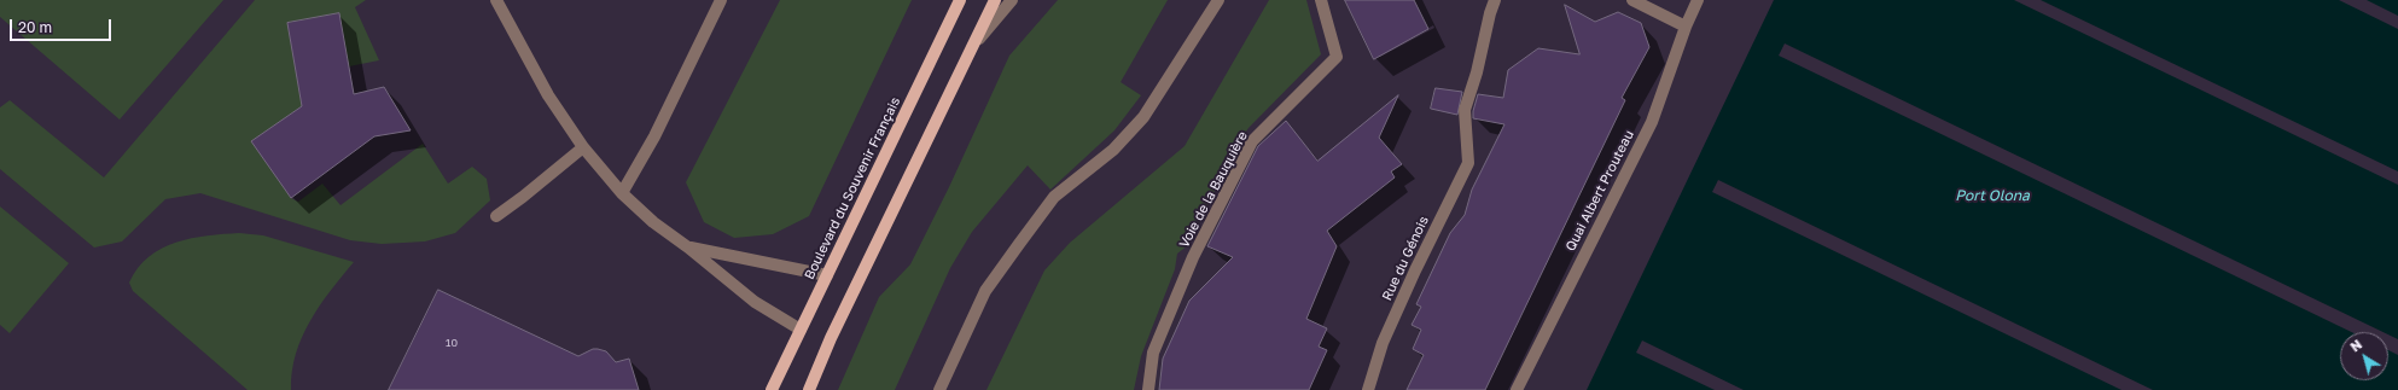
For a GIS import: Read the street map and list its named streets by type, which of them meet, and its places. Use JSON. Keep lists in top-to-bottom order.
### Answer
{
  "streets": {
    "main road": ["Boulevard du Souvenir Français"],
    "street": ["Voie de la Bauquière", "Quai Albert Prouteau", "Rue du Génois"]
  },
  "water": ["Port Olona"],
  "house_numbers": ["10"],
  "scale_bar": "20 m",
  "north": "top left"
}
